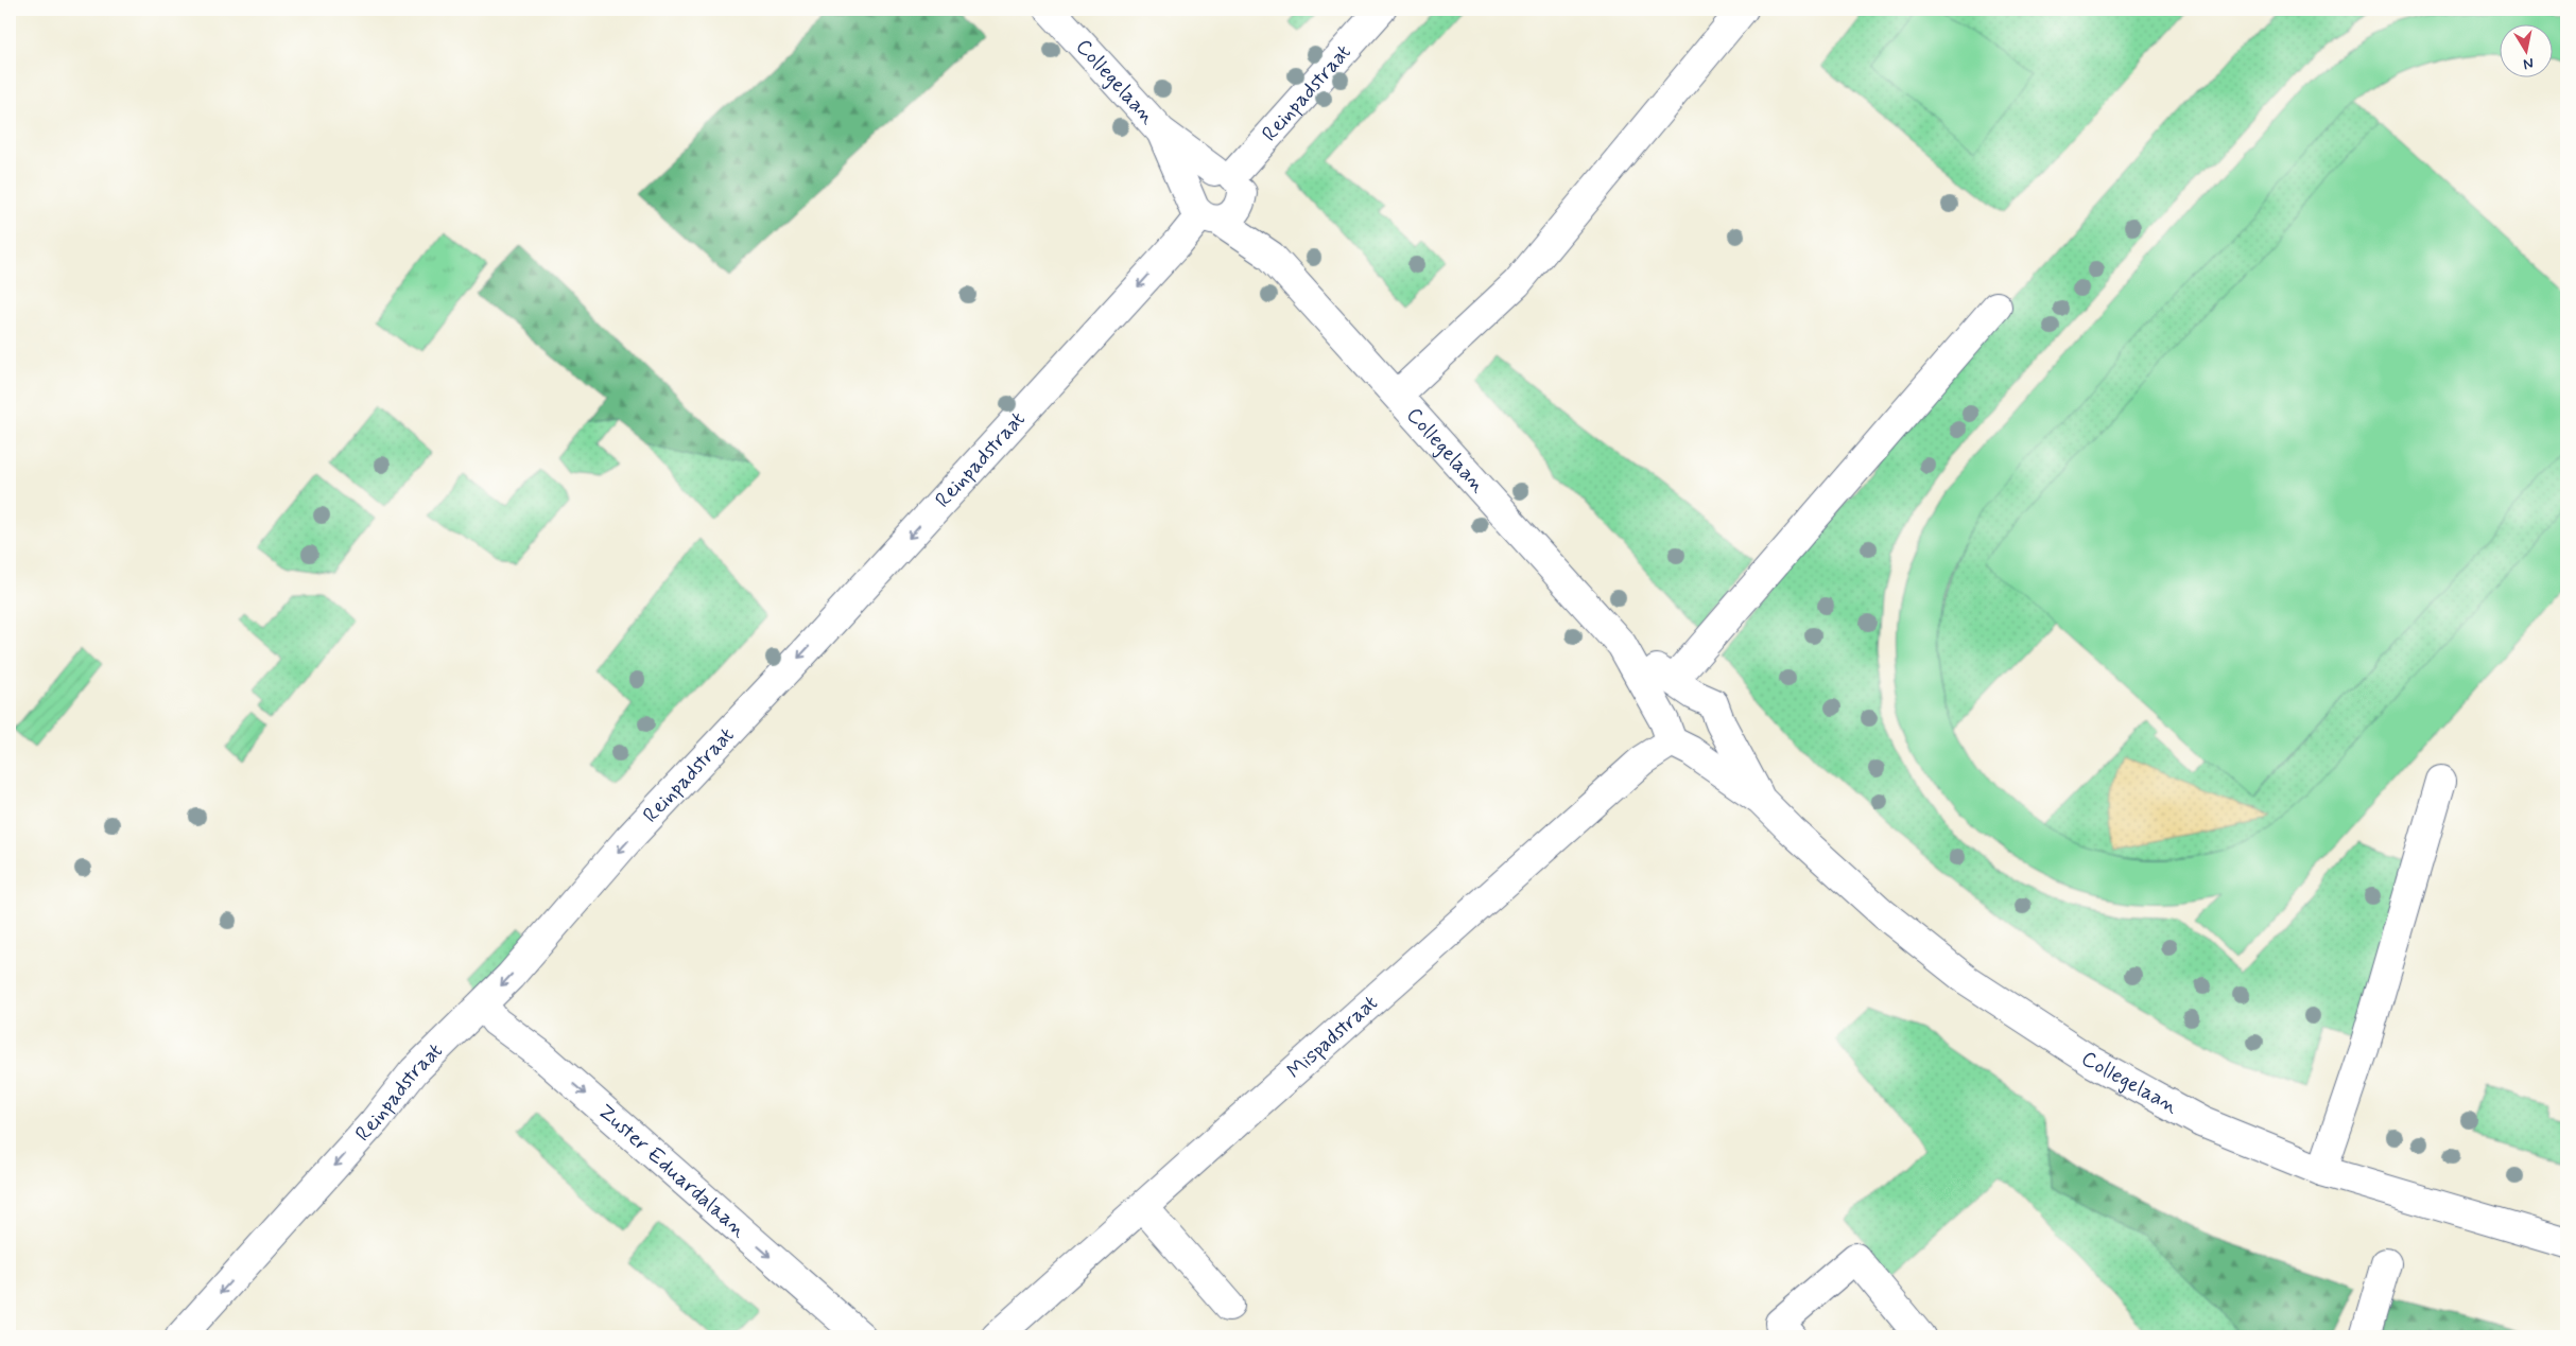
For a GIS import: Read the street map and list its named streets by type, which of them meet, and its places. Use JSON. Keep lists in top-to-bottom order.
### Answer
{
  "streets": {
    "street": [
      "Collegelaan",
      "Reinpadstraat",
      "Mispadstraat",
      "Zuster Eduardalaan"
    ]
  },
  "crossings": [
    ["Collegelaan", "Reinpadstraat"],
    ["Collegelaan", "Mispadstraat"],
    ["Reinpadstraat", "Zuster Eduardalaan"]
  ],
  "one_way": ["Reinpadstraat", "Zuster Eduardalaan"],
  "north": "bottom"
}
